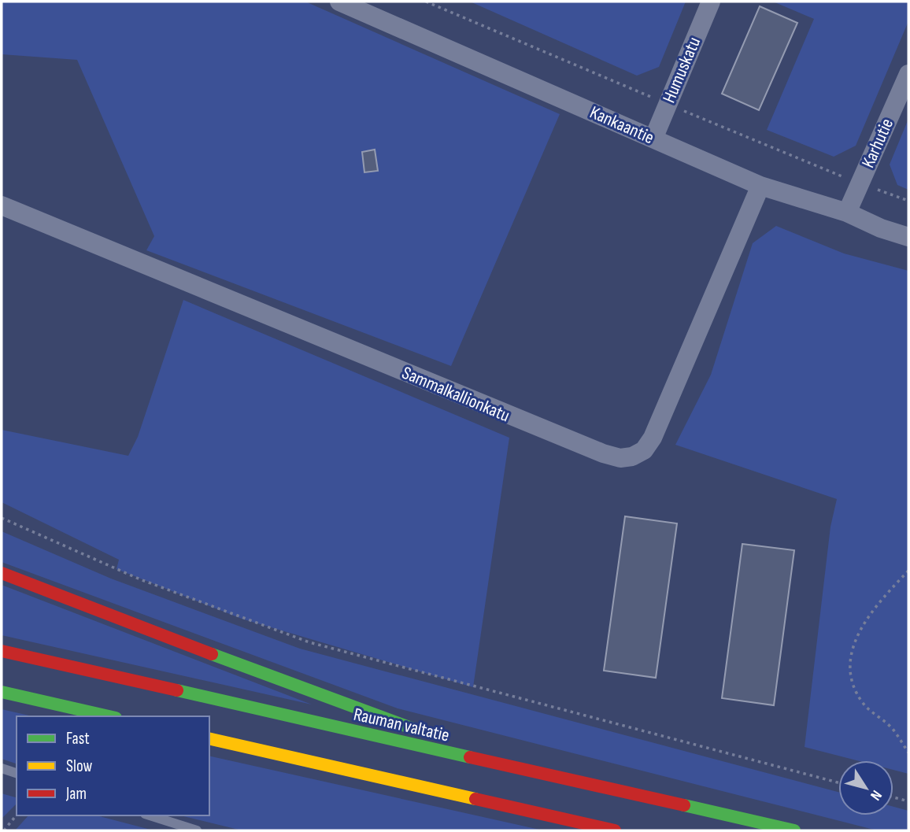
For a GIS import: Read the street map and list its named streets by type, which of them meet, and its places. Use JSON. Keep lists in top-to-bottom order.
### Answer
{
  "streets": {
    "highway": ["Rauman valtatie"],
    "street": [
      "Humuskatu",
      "Kankaantie",
      "Karhutie",
      "Sammalkallionkatu"
    ]
  },
  "crossings": [
    ["Humuskatu", "Kankaantie"],
    ["Kankaantie", "Karhutie"],
    ["Kankaantie", "Sammalkallionkatu"]
  ],
  "legend": ["Fast", "Slow", "Jam"],
  "north": "bottom right"
}
